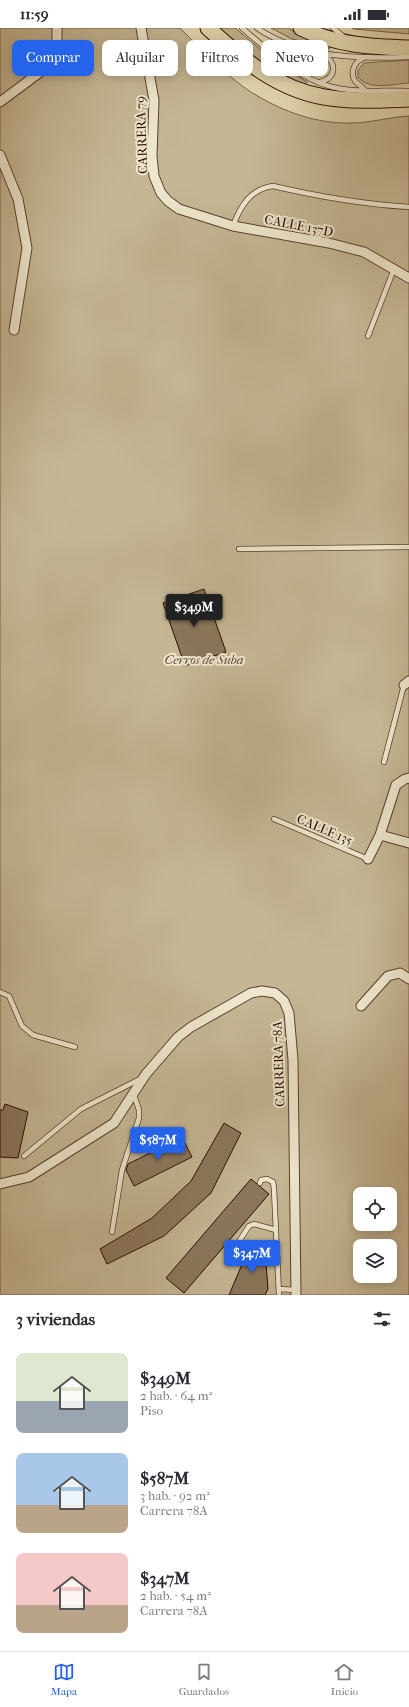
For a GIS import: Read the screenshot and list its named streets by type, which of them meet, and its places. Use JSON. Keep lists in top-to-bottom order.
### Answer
{
  "streets": {
    "street": ["CARRERA 79", "CALLE 137D", "CARRERA 78A"],
    "lane": ["CALLE 135"]
  },
  "crossings": [
    ["CARRERA 79", "CALLE 137D"]
  ],
  "parks": ["Cerros de Suba"],
  "page": {
    "status": "11:59",
    "chip": [
      "Comprar",
      "Alquilar",
      "Filtros",
      "Nuevo"
    ],
    "price": ["$349M", "$587M", "$347M"],
    "heading": "3 viviendas",
    "list": [
      {
        "name": "$349M",
        "note": "2 hab. · 64 m² · Piso"
      },
      {
        "name": "$587M",
        "note": "3 hab. · 92 m² · Carrera 78A"
      },
      {
        "name": "$347M",
        "note": "2 hab. · 54 m² · Carrera 78A"
      }
    ],
    "tabs": ["Mapa", "Guardados", "Inicio"]
  }
}
